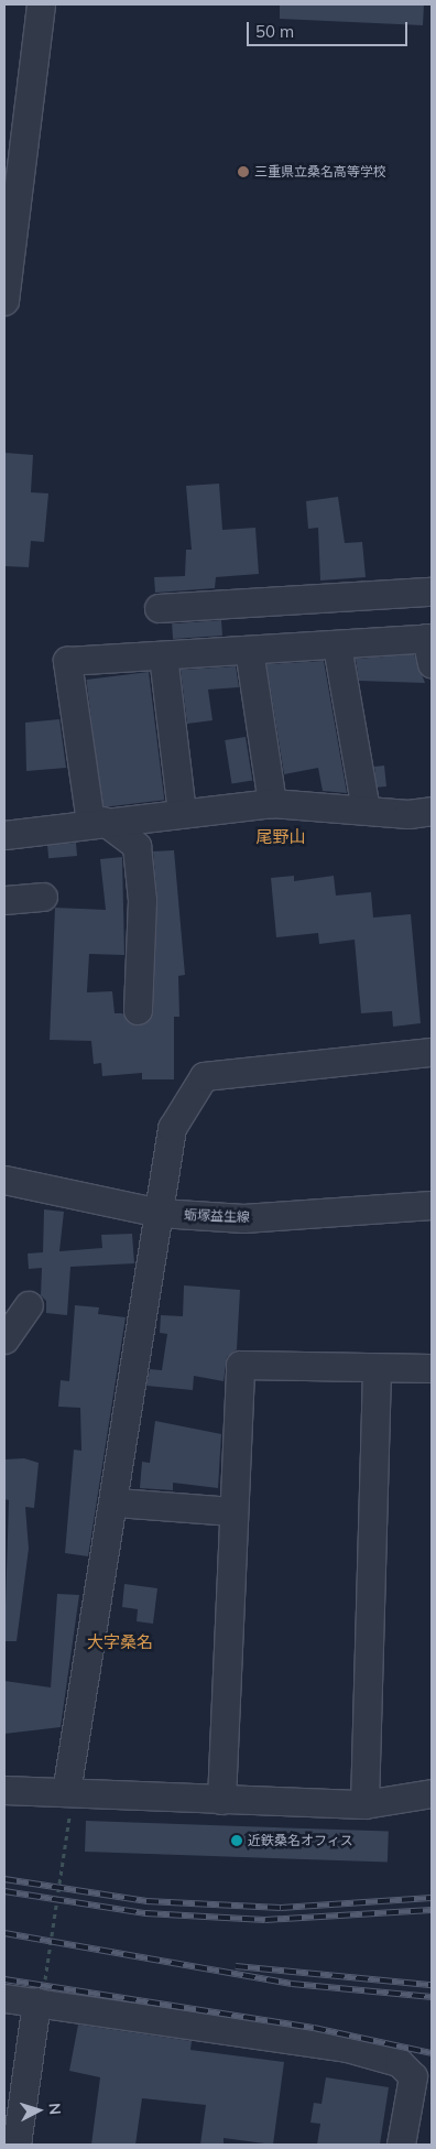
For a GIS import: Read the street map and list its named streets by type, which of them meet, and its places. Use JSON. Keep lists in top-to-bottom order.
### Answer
{
  "streets": {
    "street": ["蛎塚益生線"]
  },
  "districts": ["尾野山", "大字桑名"],
  "places": ["三重県立桑名高等学校", "近鉄桑名オフィス"],
  "scale_bar": "50 m",
  "north": "right"
}
